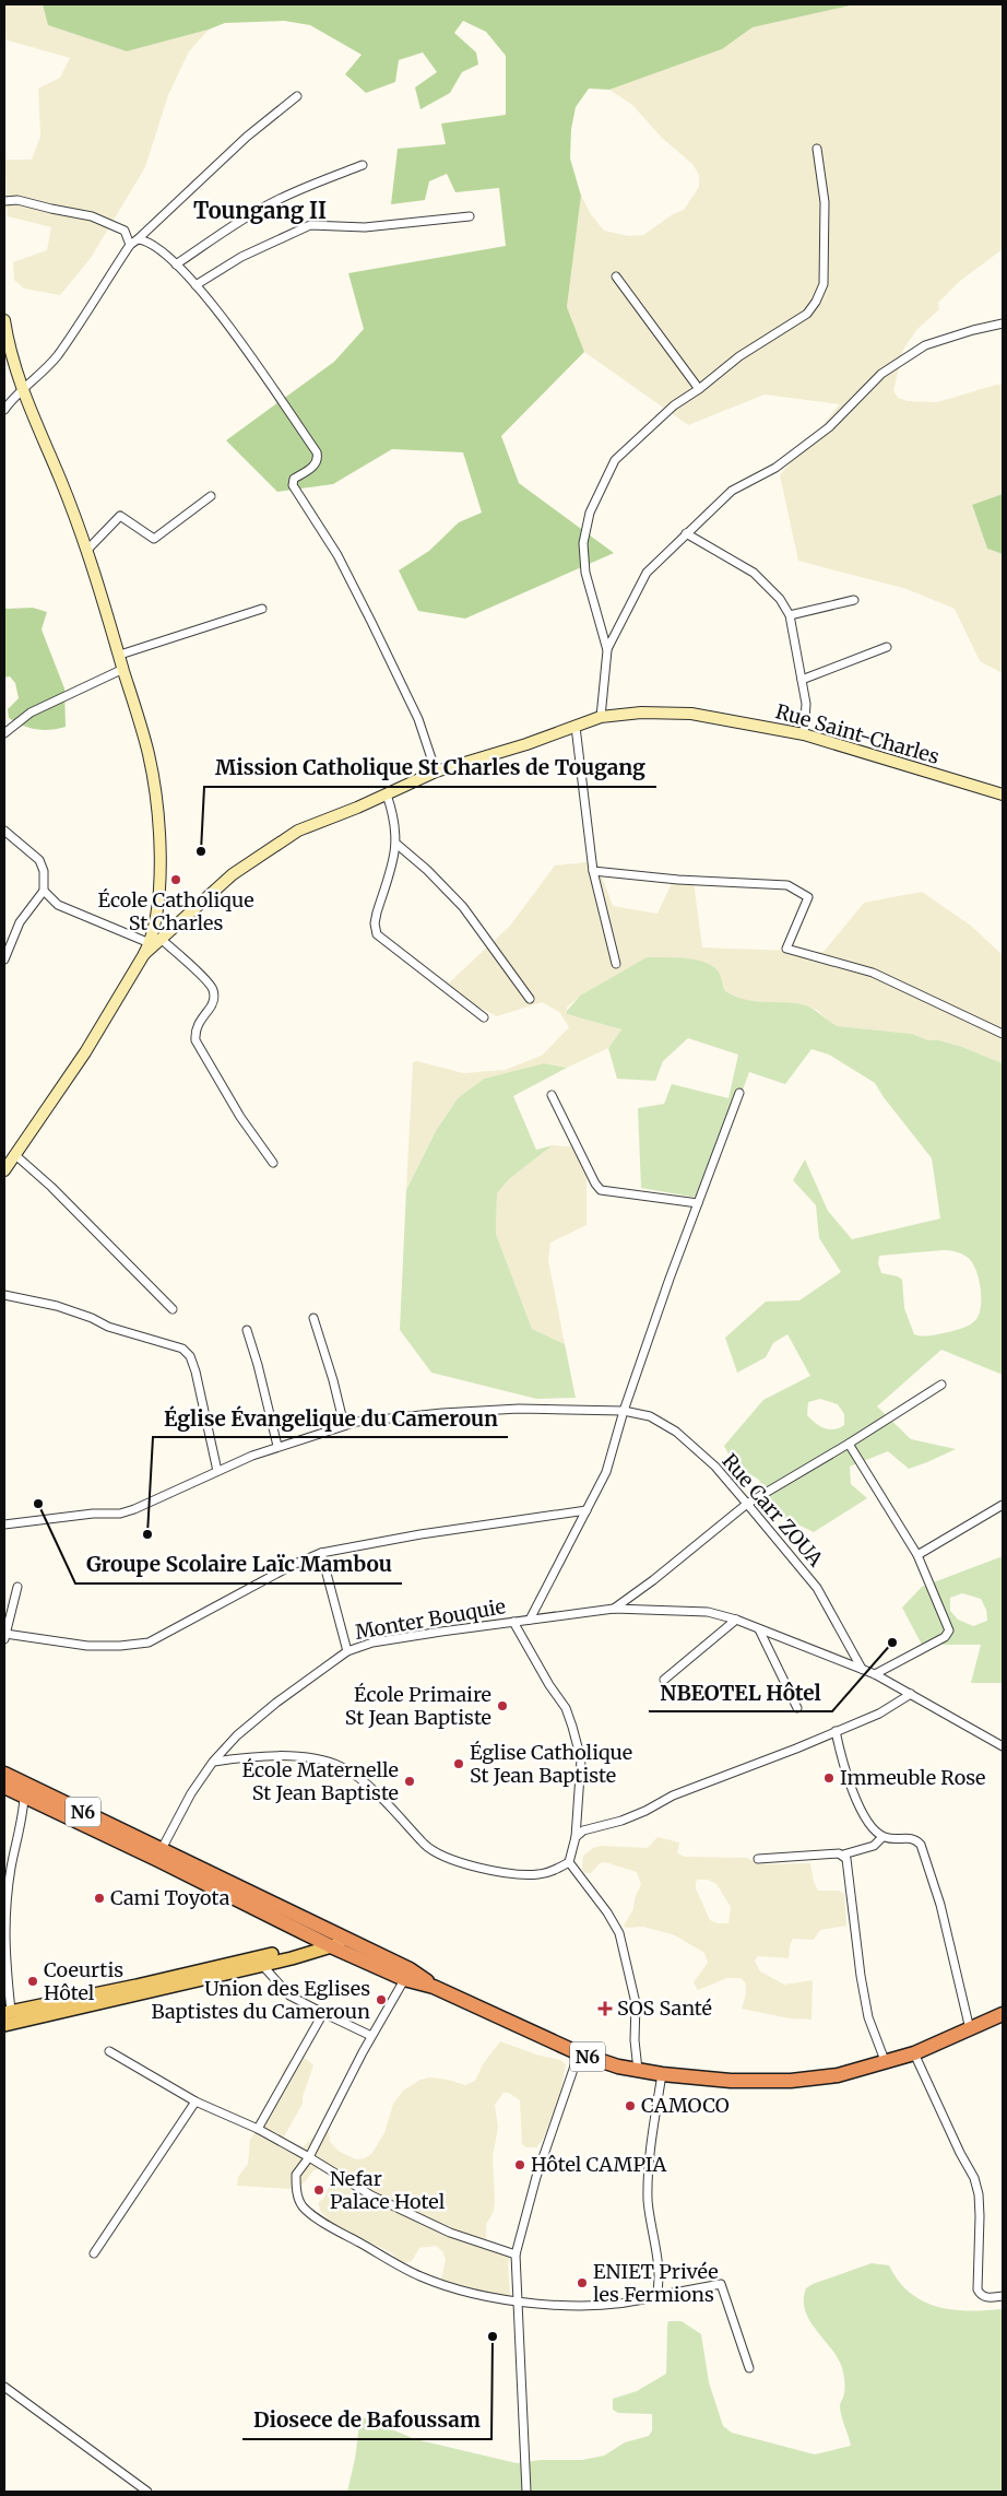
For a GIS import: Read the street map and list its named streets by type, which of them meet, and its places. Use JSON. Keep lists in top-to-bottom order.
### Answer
{
  "streets": {
    "highway": ["N6"],
    "street": ["Rue Saint-Charles", "Rue Carr ZOUA", "Monter Bouquie"]
  },
  "crossings": [
    ["Rue Carr ZOUA", "Monter Bouquie"],
    ["Monter Bouquie", "N6"]
  ],
  "districts": ["Toungang II"],
  "places": {
    "other": [
      "Mission Catholique St Charles de Tougang",
      "École Catholique St Charles",
      "Groupe Scolaire Laïc Mambou",
      "Église Évangelique du Cameroun",
      "NBEOTEL Hôtel",
      "École Primaire St Jean Baptiste",
      "Église Catholique St Jean Baptiste",
      "Immeuble Rose",
      "École Maternelle St Jean Baptiste",
      "Cami Toyota",
      "Coeurtis Hôtel",
      "Union des Eglises Baptistes du Cameroun",
      "CAMOCO",
      "Hôtel CAMPIA",
      "Nefar Palace Hotel",
      "ENIET Privée les Fermions",
      "Diosece de Bafoussam"
    ],
    "health": ["SOS Santé"]
  }
}
